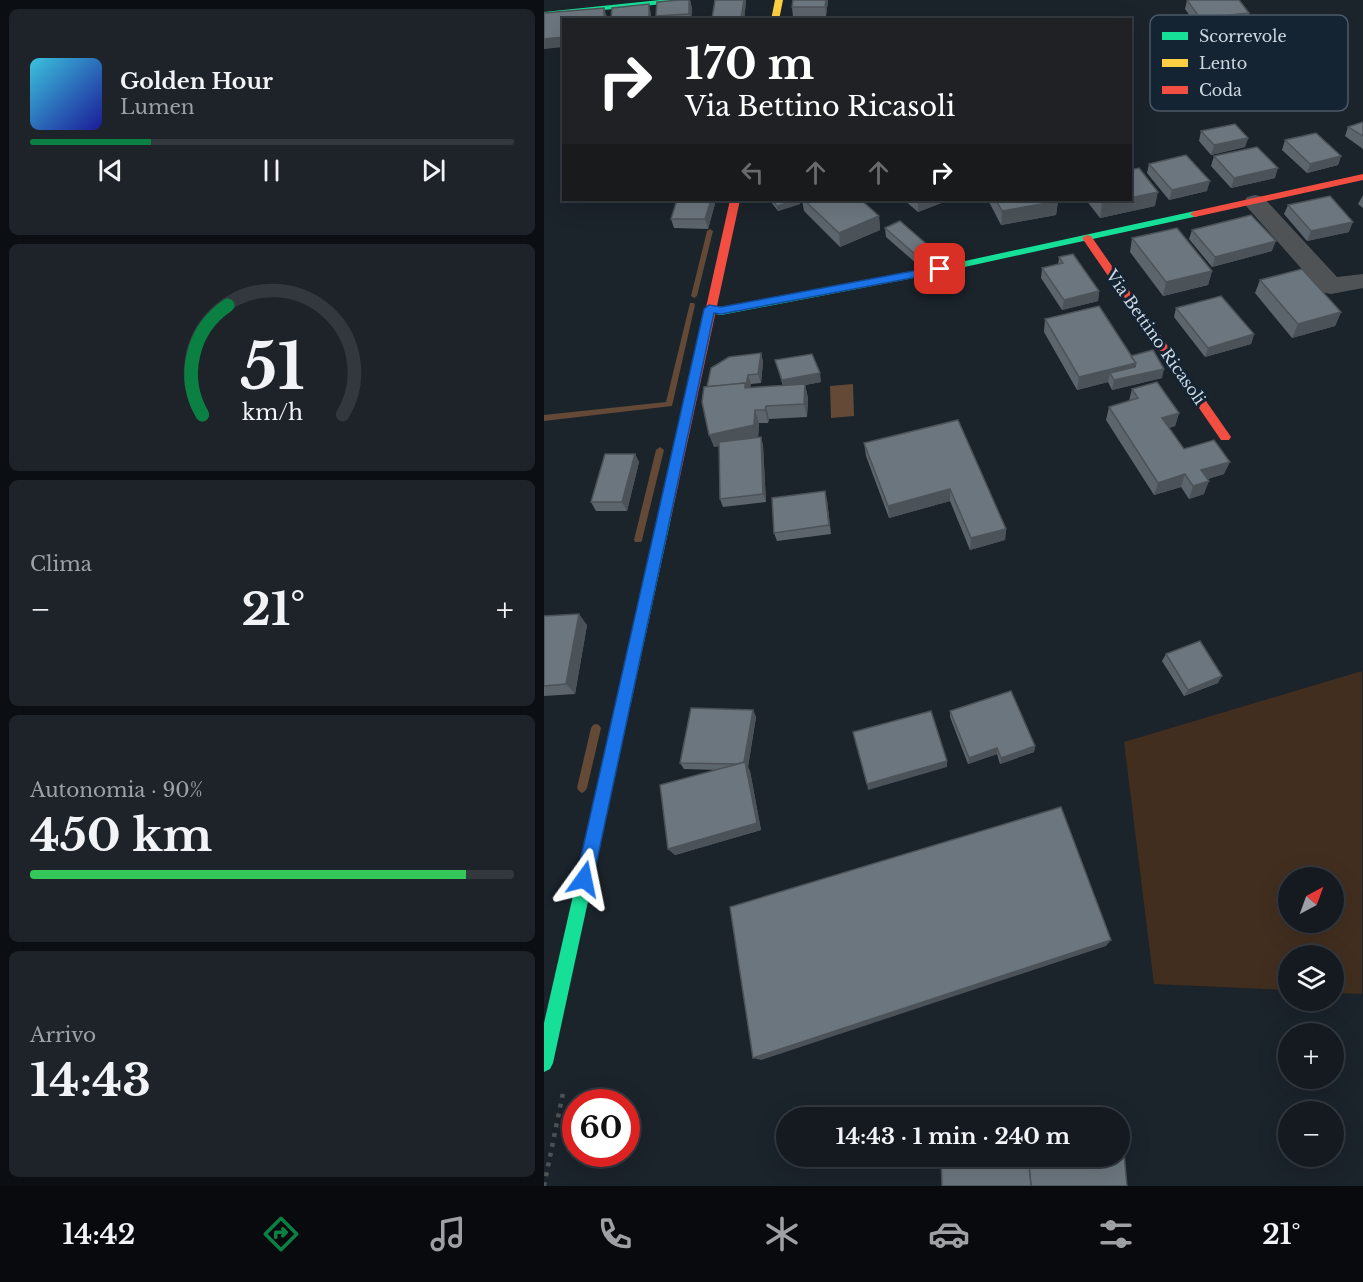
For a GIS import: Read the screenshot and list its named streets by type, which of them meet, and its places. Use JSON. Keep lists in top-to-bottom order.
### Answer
{
  "streets": {
    "street": ["Via Bettino Ricasoli"]
  },
  "legend": ["Scorrevole", "Lento", "Coda"],
  "north": "top right",
  "page": {
    "turn": ["170 m", "Via Bettino Ricasoli"],
    "song": ["Golden Hour", "Lumen"],
    "tile": [
      "Clima",
      ["Autonomia · 90%", "450 km"],
      ["Arrivo", "14:43"]
    ],
    "heat": ["−", "21°", "+"],
    "map_buttons": ["+", "−"],
    "limit": "60",
    "trip": "14:43 · 1 min · 240 m",
    "tabs": ["14:42", "21°"],
    "gauge": ["51", "km/h"]
  }
}
